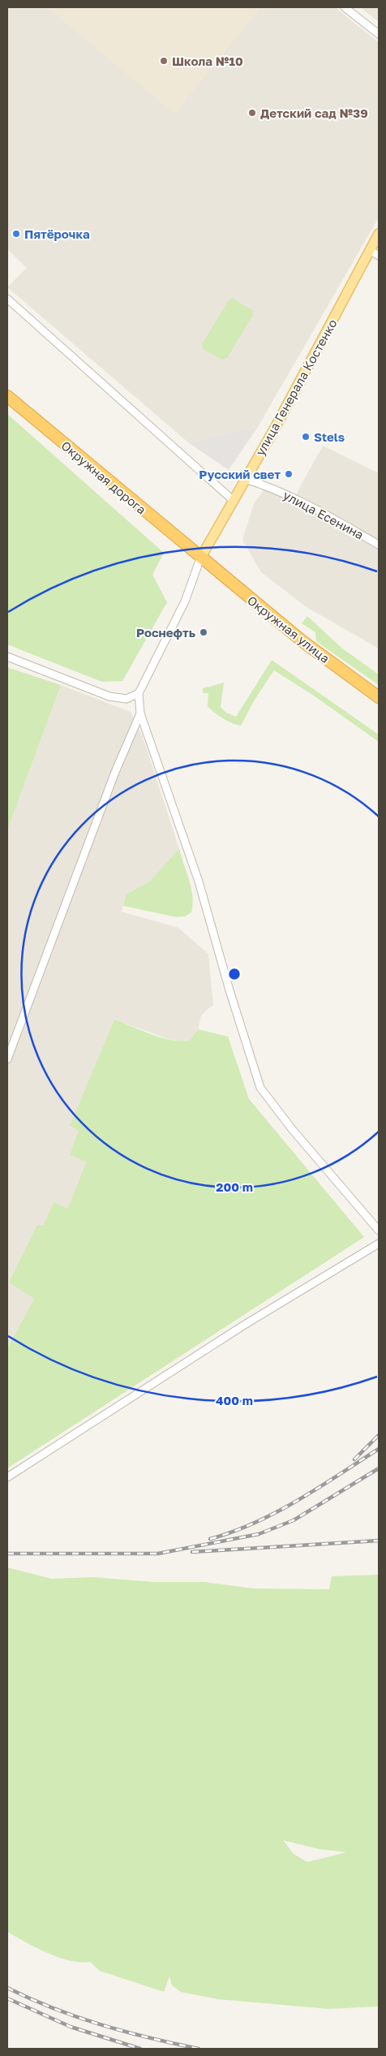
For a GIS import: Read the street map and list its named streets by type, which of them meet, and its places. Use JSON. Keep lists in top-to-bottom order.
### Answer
{
  "streets": {
    "highway": ["Окружная дорога", "Окружная улица"],
    "main road": ["улица Генерала Костенко"],
    "street": ["улица Есенина"]
  },
  "crossings": [
    ["улица Генерала Костенко", "Окружная дорога"],
    ["улица Генерала Костенко", "улица Есенина"],
    ["улица Генерала Костенко", "Окружная улица"],
    ["Окружная дорога", "Окружная улица"]
  ],
  "places": [
    "Школа №10",
    "Детский сад №39",
    "Пятёрочка",
    "Stels",
    "Русский свет",
    "Роснефть"
  ],
  "rings": ["200 m", "400 m"]
}
